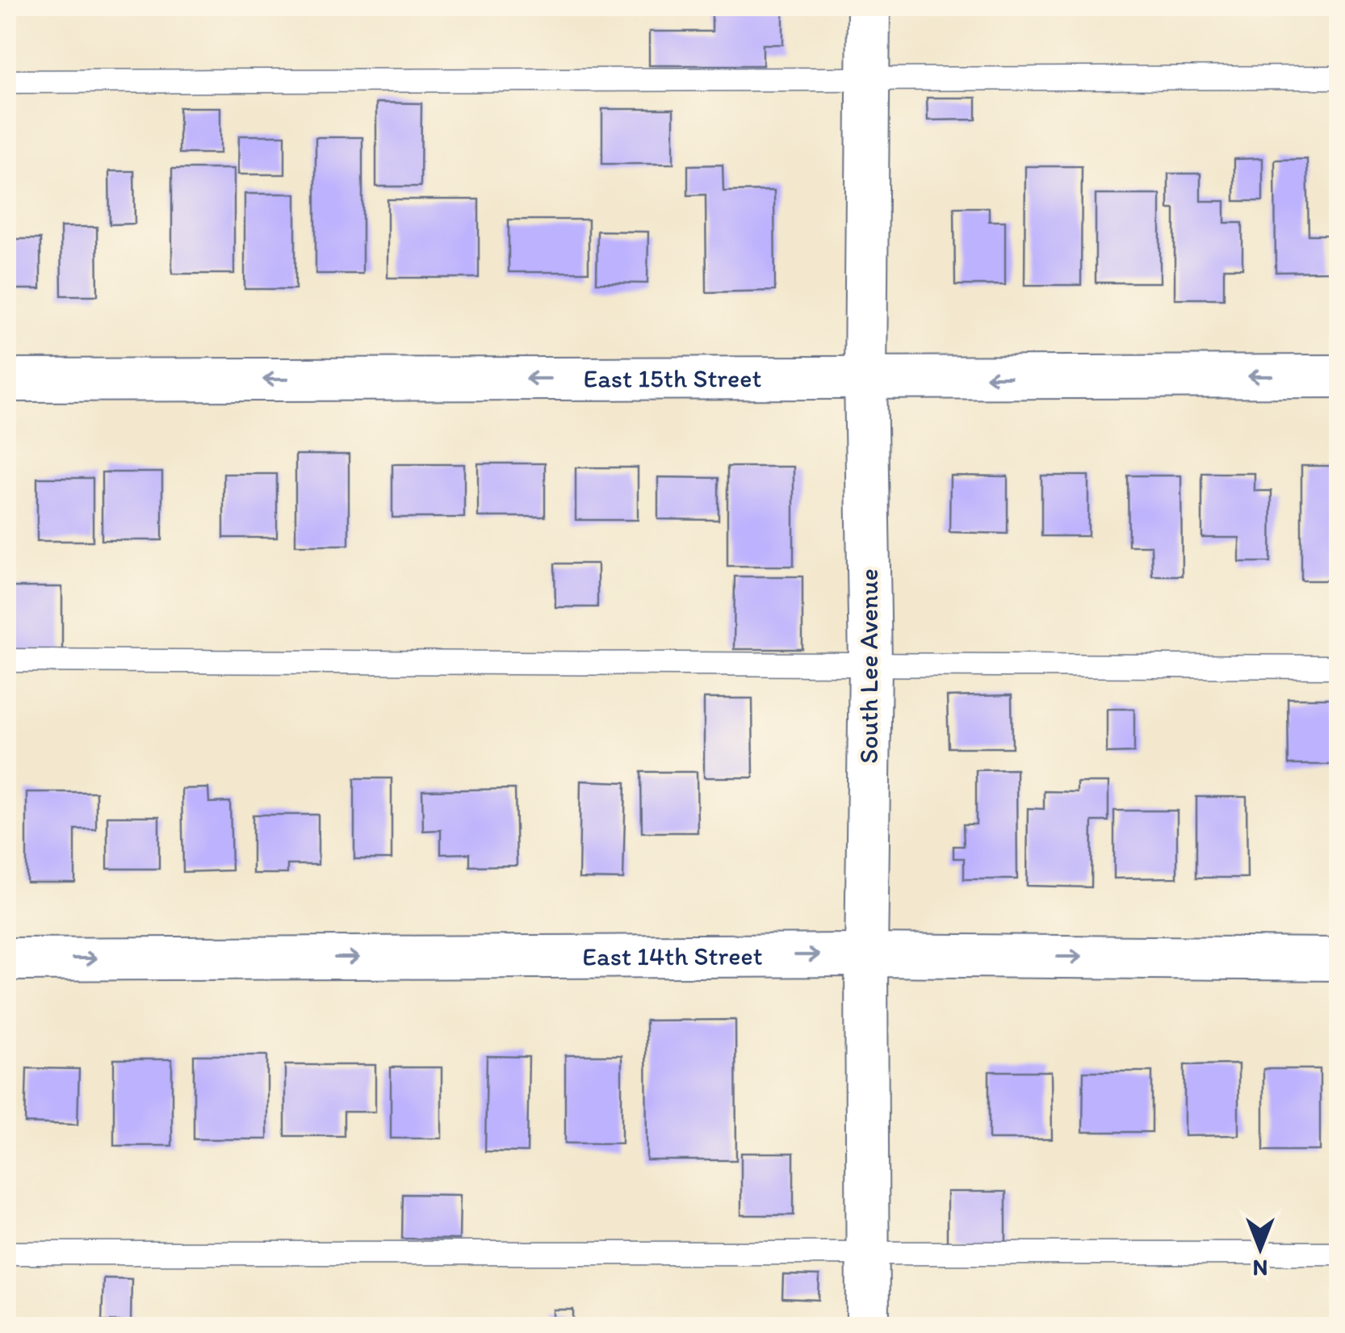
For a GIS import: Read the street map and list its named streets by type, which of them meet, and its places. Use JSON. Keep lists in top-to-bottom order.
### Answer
{
  "streets": {
    "street": ["East 15th Street", "South Lee Avenue", "East 14th Street"]
  },
  "crossings": [
    ["East 15th Street", "South Lee Avenue"],
    ["South Lee Avenue", "East 14th Street"]
  ],
  "one_way": ["East 15th Street", "East 14th Street"],
  "north": "bottom"
}
